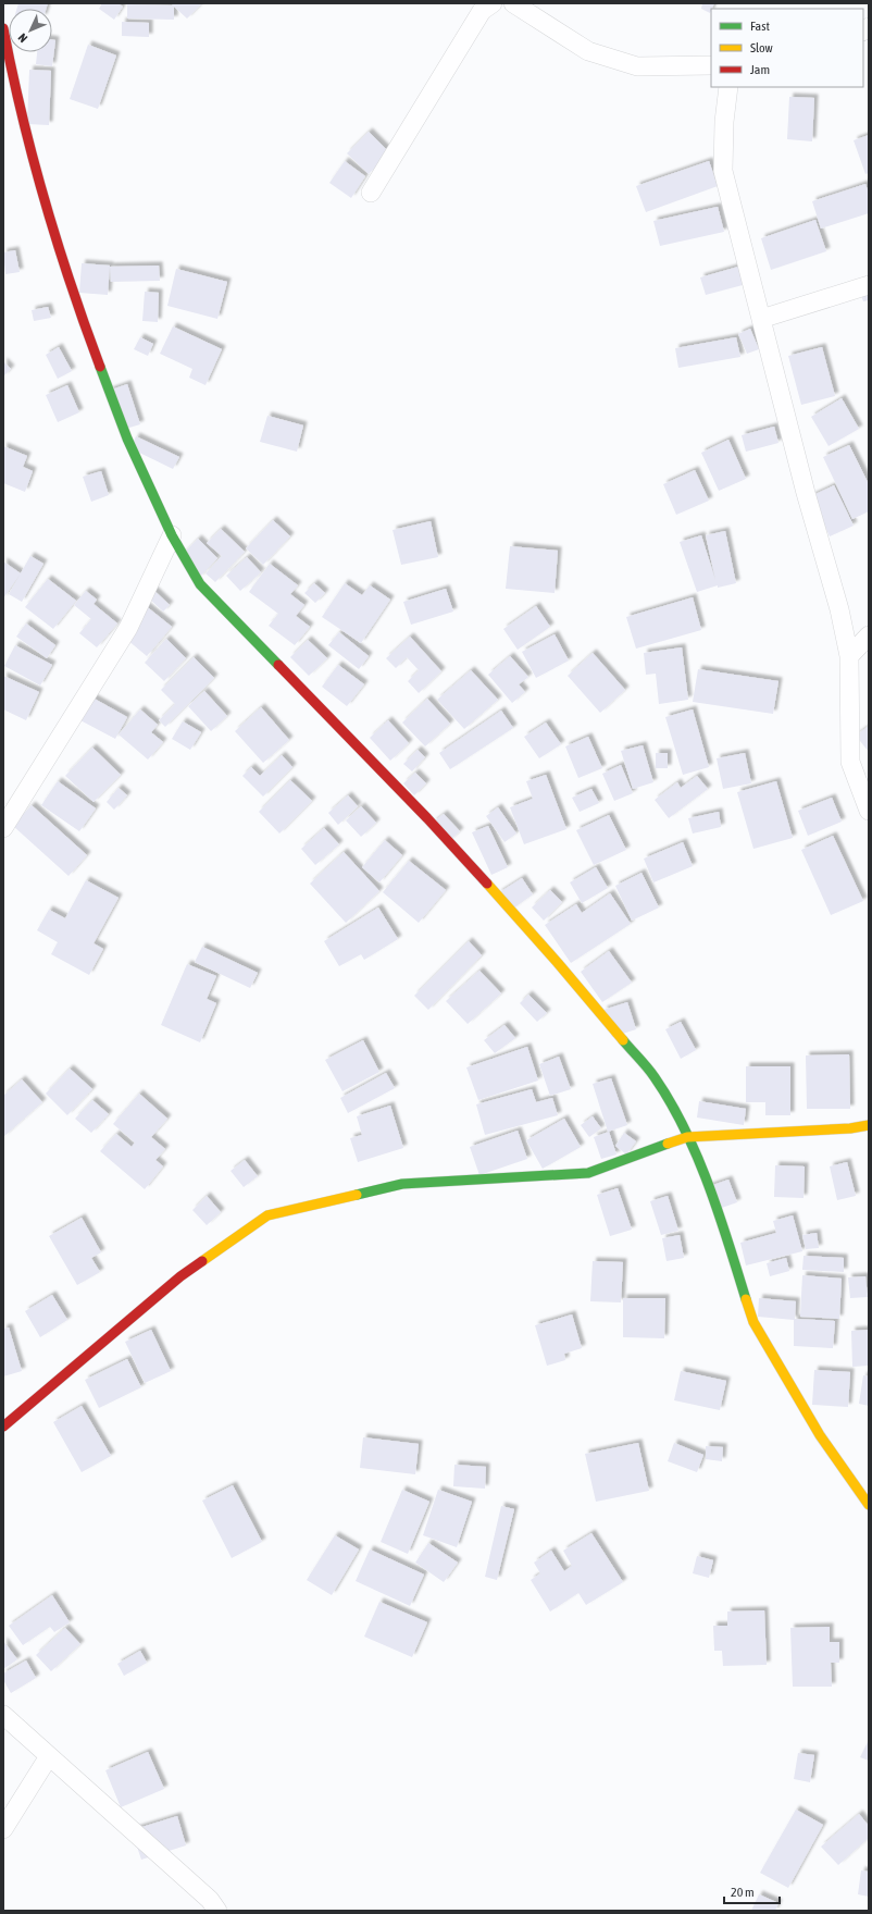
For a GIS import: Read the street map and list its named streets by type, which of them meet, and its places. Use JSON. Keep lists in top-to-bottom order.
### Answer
{
  "legend": ["Fast", "Slow", "Jam"],
  "scale_bar": "20 m",
  "north": "bottom left"
}
